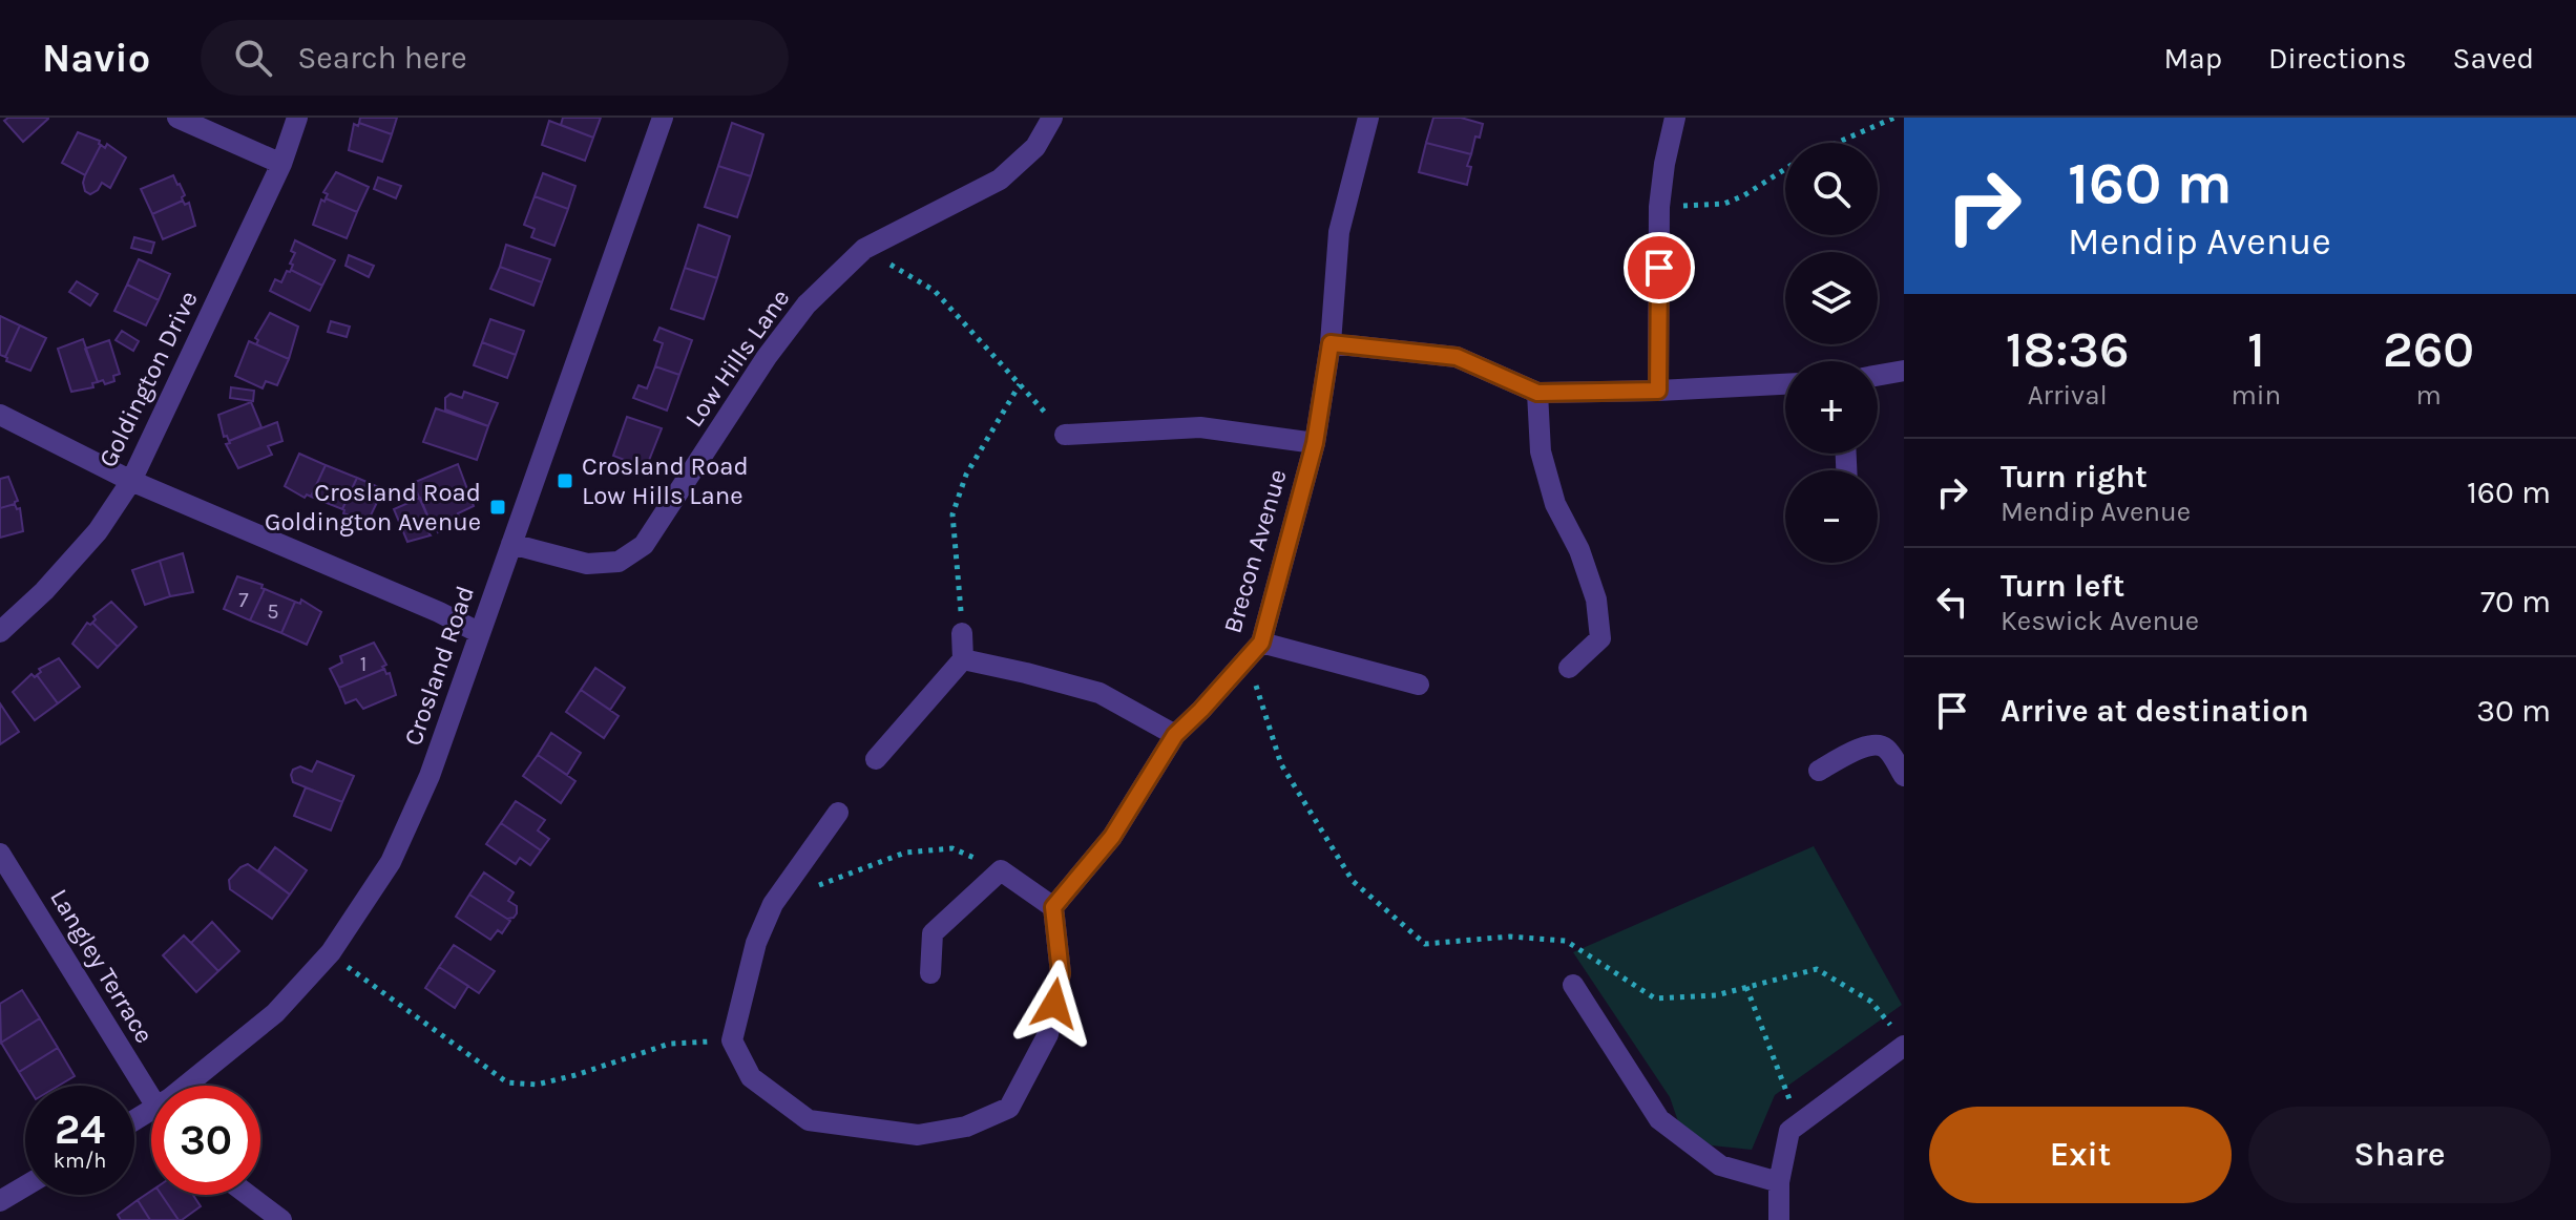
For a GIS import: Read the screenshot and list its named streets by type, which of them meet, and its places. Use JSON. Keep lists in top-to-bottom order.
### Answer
{
  "streets": {
    "street": [
      "Low Hills Lane",
      "Goldington Drive",
      "Brecon Avenue",
      "Crosland Road",
      "Langley Terrace"
    ]
  },
  "crossings": [
    ["Low Hills Lane", "Crosland Road"]
  ],
  "places": {
    "transit": ["Crosland Road Low Hills Lane", "Crosland Road Goldington Avenue"]
  },
  "house_numbers": ["7", "5", "1"],
  "page": {
    "header": "Navio",
    "search": "Search here",
    "nav": ["Map", "Directions", "Saved"],
    "turn": ["160 m", "Mendip Avenue"],
    "map_buttons": ["+", "−"],
    "eta": [
      "18:36",
      "Arrival",
      "1",
      "min",
      "260",
      "m"
    ],
    "list": [
      {
        "name": "Turn right",
        "note": "Mendip Avenue",
        "value": "160 m"
      },
      {
        "name": "Turn left",
        "note": "Keswick Avenue",
        "value": "70 m"
      },
      {
        "name": "Arrive at destination",
        "value": "30 m"
      }
    ],
    "speed": "24 km/h",
    "limit": "30",
    "buttons": ["Exit", "Share"]
  }
}
